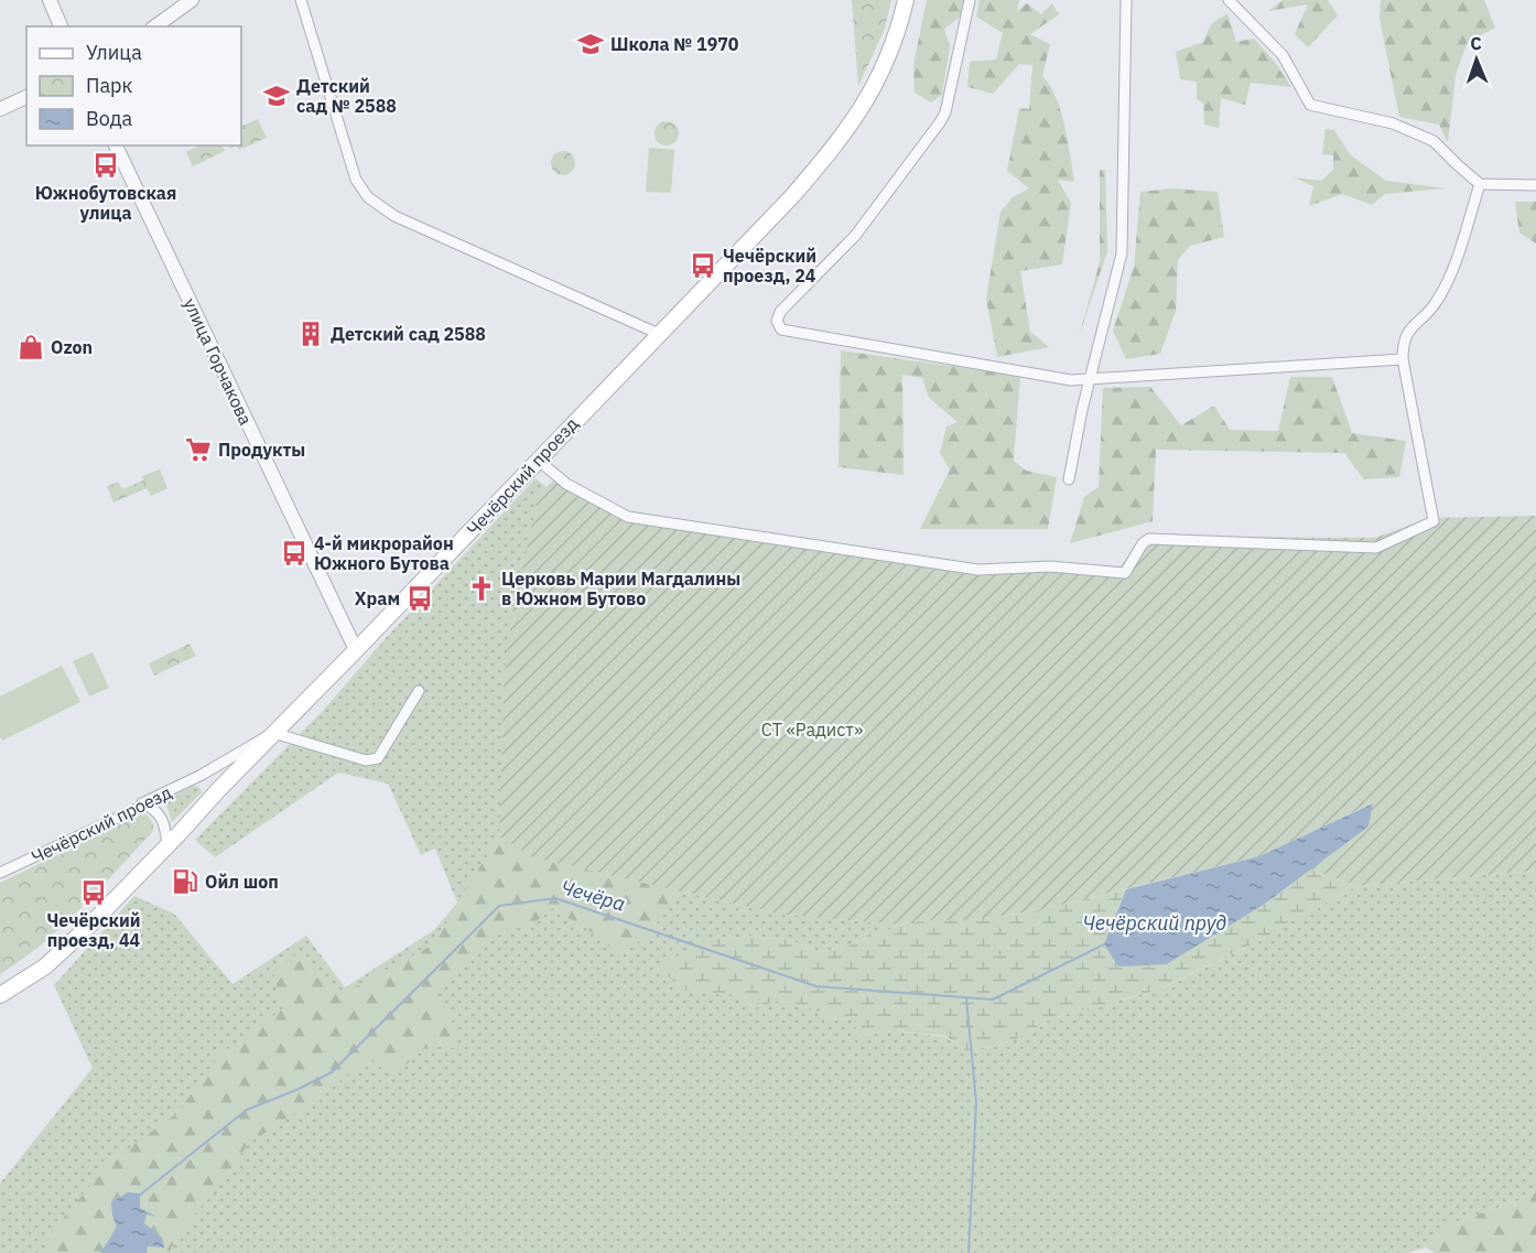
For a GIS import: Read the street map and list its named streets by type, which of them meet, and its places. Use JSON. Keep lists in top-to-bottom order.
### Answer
{
  "streets": {
    "main road": ["Чечёрский проезд"],
    "street": ["улица Горчакова"]
  },
  "crossings": [
    ["улица Горчакова", "Чечёрский проезд"]
  ],
  "water": ["Чечёра", "Чечёрский пруд"],
  "parks": ["СТ «Радист»"],
  "places": {
    "school or university": ["Школа № 1970", "Детский сад № 2588"],
    "bus stop": [
      "Южнобутовская улица",
      "Чечёрский проезд, 24",
      "4-й микрорайон Южного Бутова",
      "Храм",
      "Чечёрский проезд, 44"
    ],
    "building": ["Детский сад 2588"],
    "shop": ["Ozon"],
    "supermarket": ["Продукты"],
    "church": ["Церковь Марии Магдалины в Южном Бутово"],
    "fuel station": ["Ойл шоп"]
  },
  "legend": ["Улица", "Парк", "Вода"],
  "north": "top"
}
